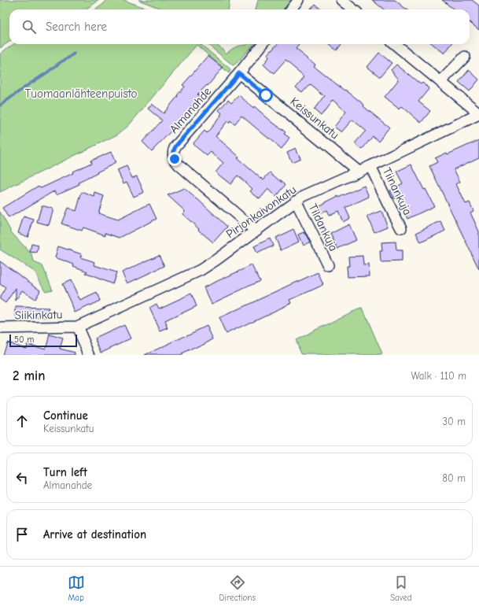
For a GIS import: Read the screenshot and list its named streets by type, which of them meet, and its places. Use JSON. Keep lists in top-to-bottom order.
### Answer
{
  "streets": {
    "street": [
      "Almanahde",
      "Keissunkatu",
      "Tiinankuja",
      "Pirjonkaivonkatu",
      "Tildankuja",
      "Siikinkatu"
    ]
  },
  "crossings": [
    ["Almanahde", "Keissunkatu"],
    ["Almanahde", "Pirjonkaivonkatu"],
    ["Keissunkatu", "Pirjonkaivonkatu"],
    ["Tiinankuja", "Pirjonkaivonkatu"],
    ["Pirjonkaivonkatu", "Tildankuja"],
    ["Pirjonkaivonkatu", "Siikinkatu"]
  ],
  "parks": ["Tuomaanlähteenpuisto"],
  "scale_bar": "50 m",
  "page": {
    "search": "Search here",
    "scale": "50 m",
    "heading": ["2 min", "Walk · 110 m"],
    "list": [
      ["Continue", "Keissunkatu", "30 m"],
      ["Turn left", "Almanahde", "80 m"],
      "Arrive at destination"
    ],
    "nav": ["Map", "Directions", "Saved"]
  }
}
